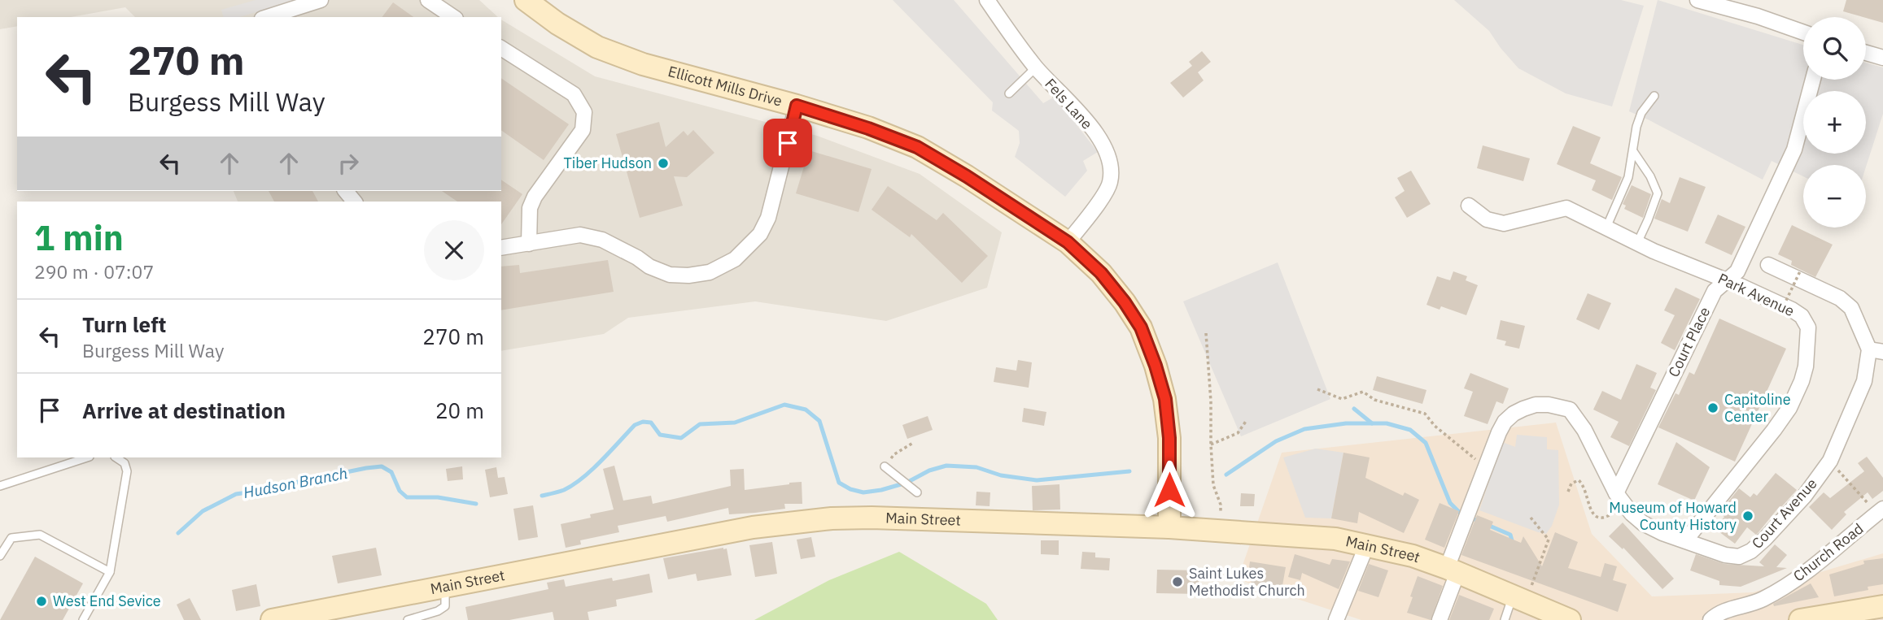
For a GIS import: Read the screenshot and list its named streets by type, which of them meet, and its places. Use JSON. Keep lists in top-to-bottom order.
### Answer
{
  "streets": {
    "main road": ["Ellicott Mills Drive", "Main Street"],
    "street": [
      "Fels Lane",
      "Park Avenue",
      "Court Place",
      "Court Avenue",
      "Church Road"
    ]
  },
  "crossings": [
    ["Ellicott Mills Drive", "Fels Lane"],
    ["Ellicott Mills Drive", "Main Street"],
    ["Park Avenue", "Court Place"],
    ["Park Avenue", "Court Avenue"],
    ["Court Place", "Court Avenue"],
    ["Court Avenue", "Main Street"]
  ],
  "water": ["Hudson Branch"],
  "places": [
    "Tiber Hudson",
    "Capitoline Center",
    "Museum of Howard County History",
    "Saint Lukes Methodist Church",
    "West End Sevice"
  ],
  "page": {
    "map_buttons": ["+", "−"],
    "turn": ["270 m", "Burgess Mill Way"],
    "heading": ["1 min", "290 m · 07:07"],
    "list": [
      {
        "name": "Turn left",
        "note": "Burgess Mill Way",
        "value": "270 m"
      },
      {
        "name": "Arrive at destination",
        "value": "20 m"
      }
    ]
  }
}
